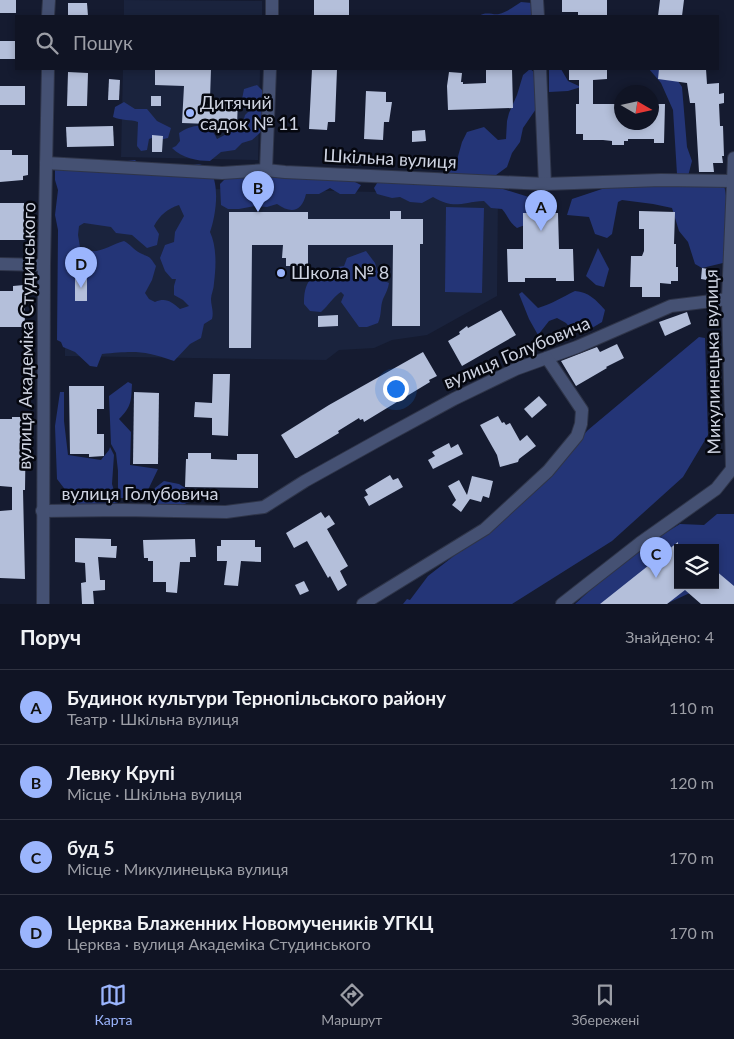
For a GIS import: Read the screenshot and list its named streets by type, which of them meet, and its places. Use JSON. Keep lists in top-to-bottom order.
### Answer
{
  "streets": {
    "street": [
      "Шкільна вулиця",
      "вулиця Академіка Студинського",
      "вулиця Голубовича",
      "Микулинецька вулиця"
    ]
  },
  "crossings": [
    ["Шкільна вулиця", "вулиця Академіка Студинського"],
    ["Шкільна вулиця", "Микулинецька вулиця"],
    ["вулиця Академіка Студинського", "вулиця Голубовича"],
    ["вулиця Голубовича", "Микулинецька вулиця"]
  ],
  "places": ["Дитячий садок № 11", "Школа № 8"],
  "north": "right",
  "page": {
    "search": "Пошук",
    "pins": [
      "B",
      "A",
      "D",
      "C"
    ],
    "heading": ["Поруч", "Знайдено: 4"],
    "list": [
      {
        "mark": "A",
        "name": "Будинок культури Тернопільського району",
        "note": "Театр · Шкільна вулиця",
        "value": "110 m"
      },
      {
        "mark": "B",
        "name": "Левку Крупі",
        "note": "Місце · Шкільна вулиця",
        "value": "120 m"
      },
      {
        "mark": "C",
        "name": "буд 5",
        "note": "Місце · Микулинецька вулиця",
        "value": "170 m"
      },
      {
        "mark": "D",
        "name": "Церква Блаженних Новомучеників УГКЦ",
        "note": "Церква · вулиця Академіка Студинського",
        "value": "170 m"
      }
    ],
    "nav": ["Карта", "Маршрут", "Збережені"]
  }
}
